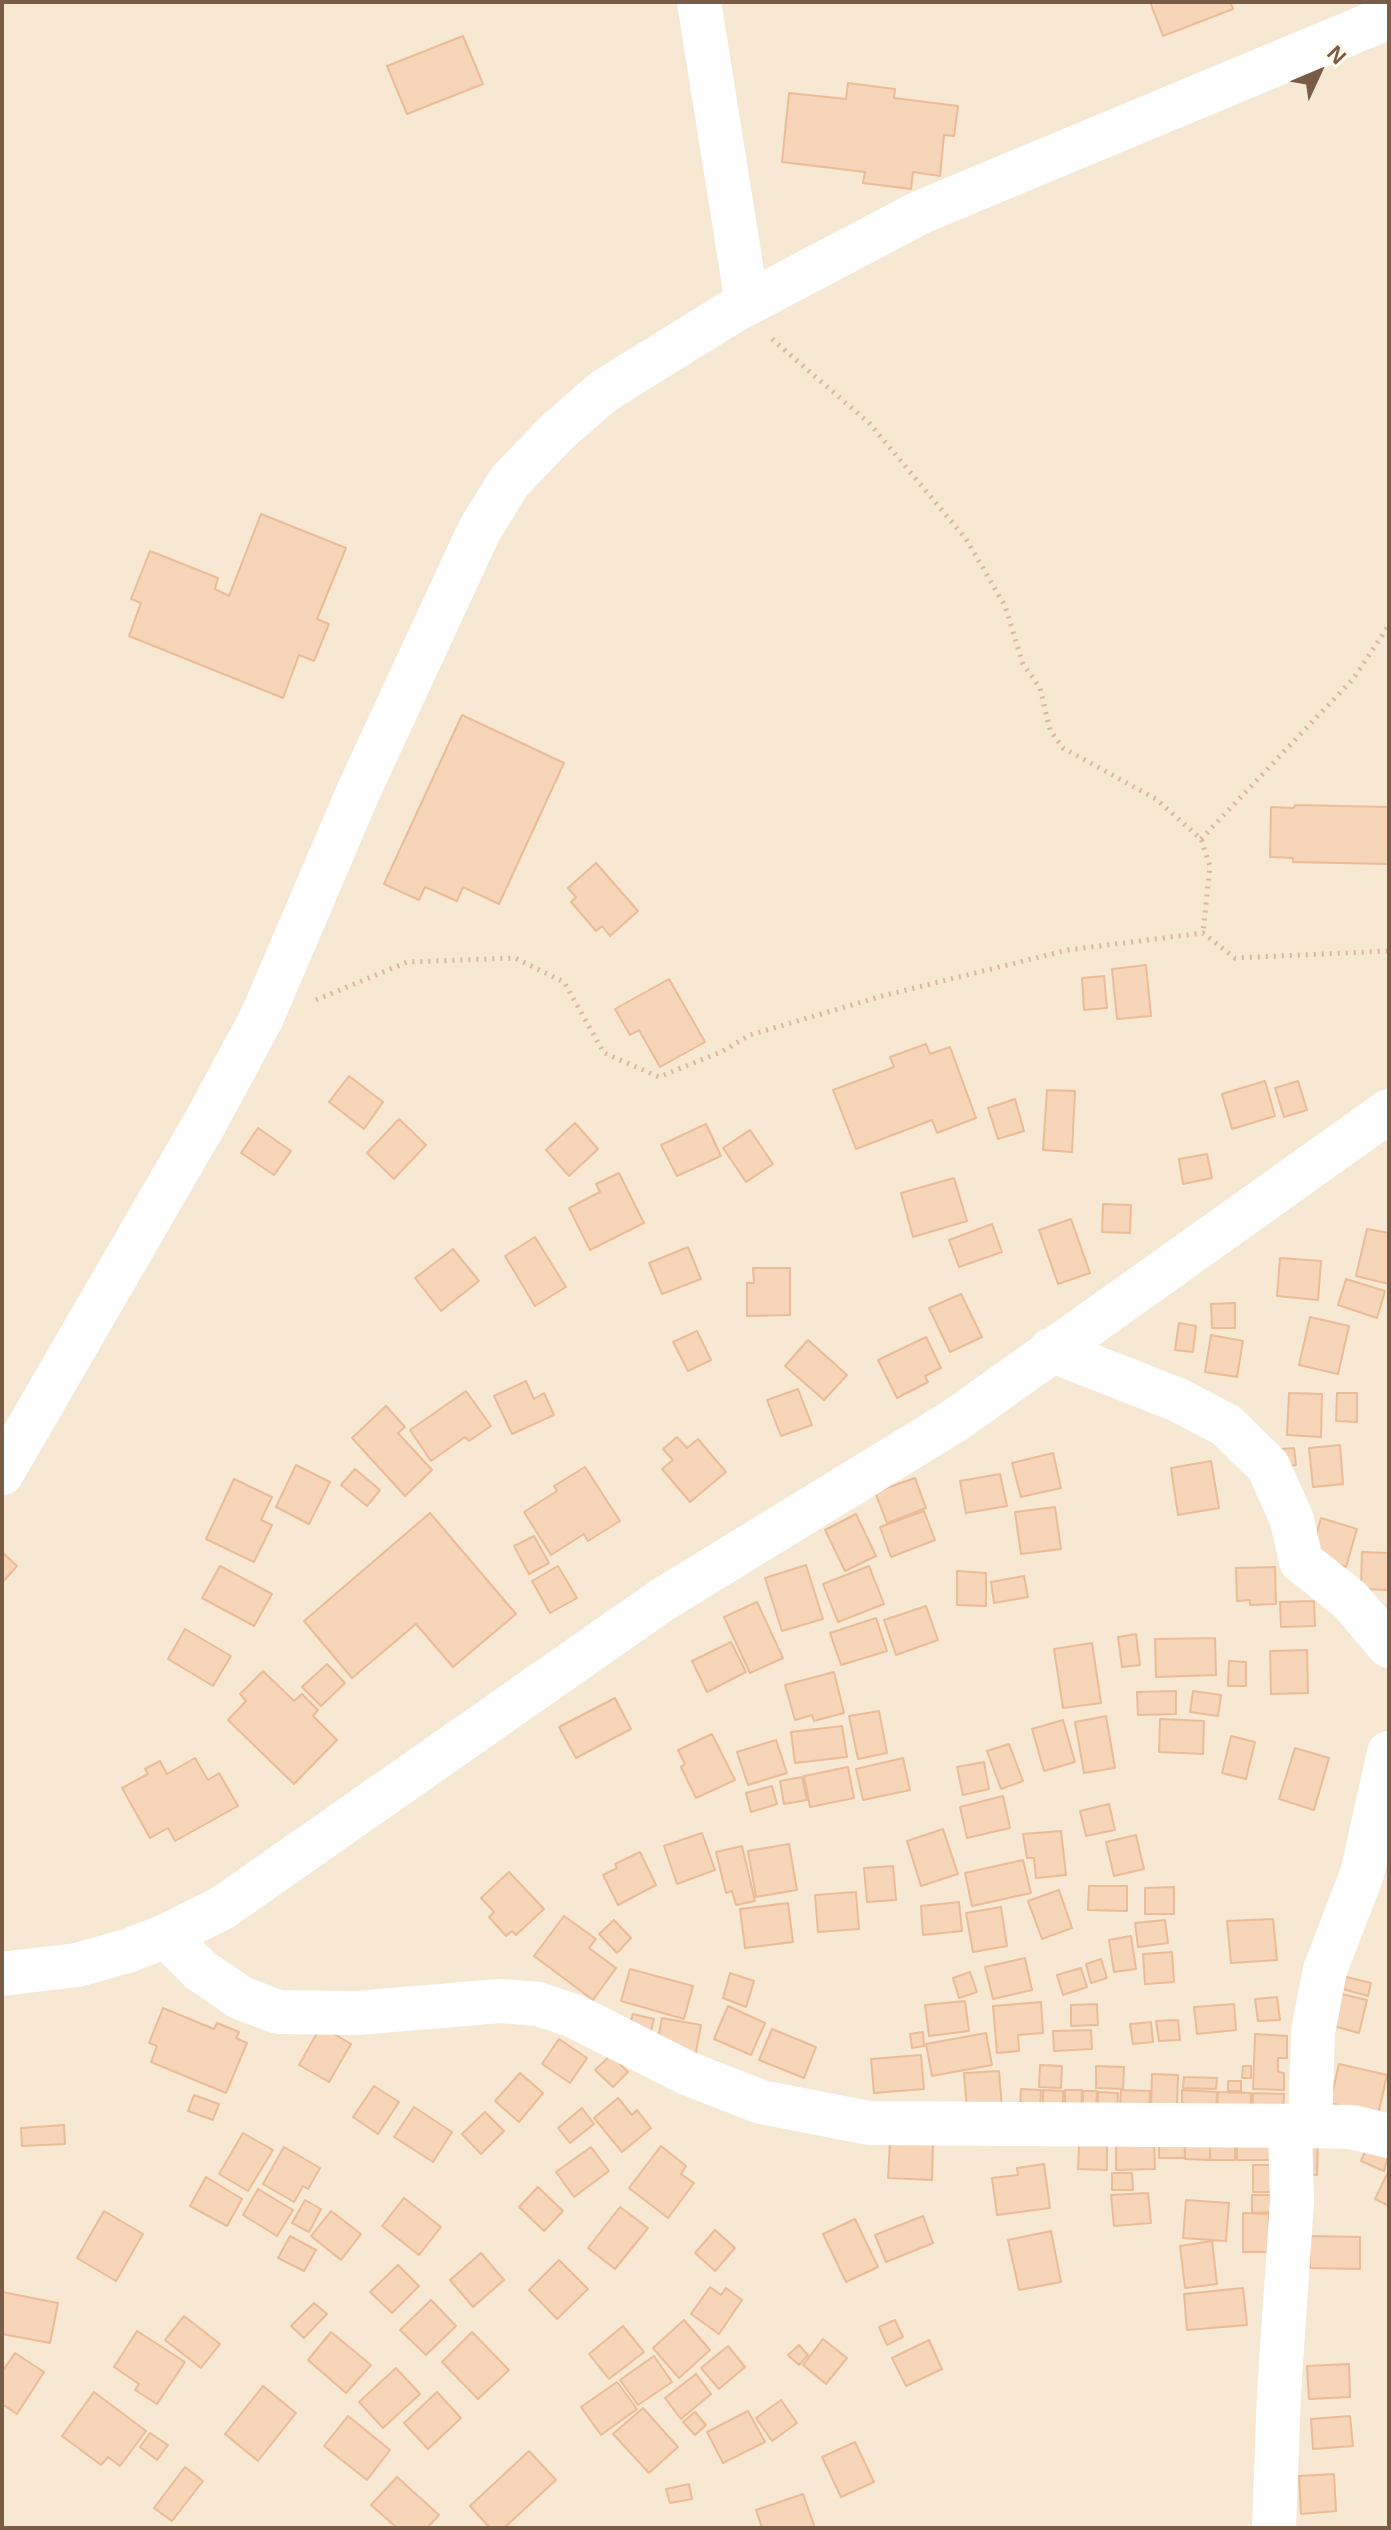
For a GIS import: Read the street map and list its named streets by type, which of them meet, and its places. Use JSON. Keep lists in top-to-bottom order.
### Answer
{
  "north": "top right"
}
